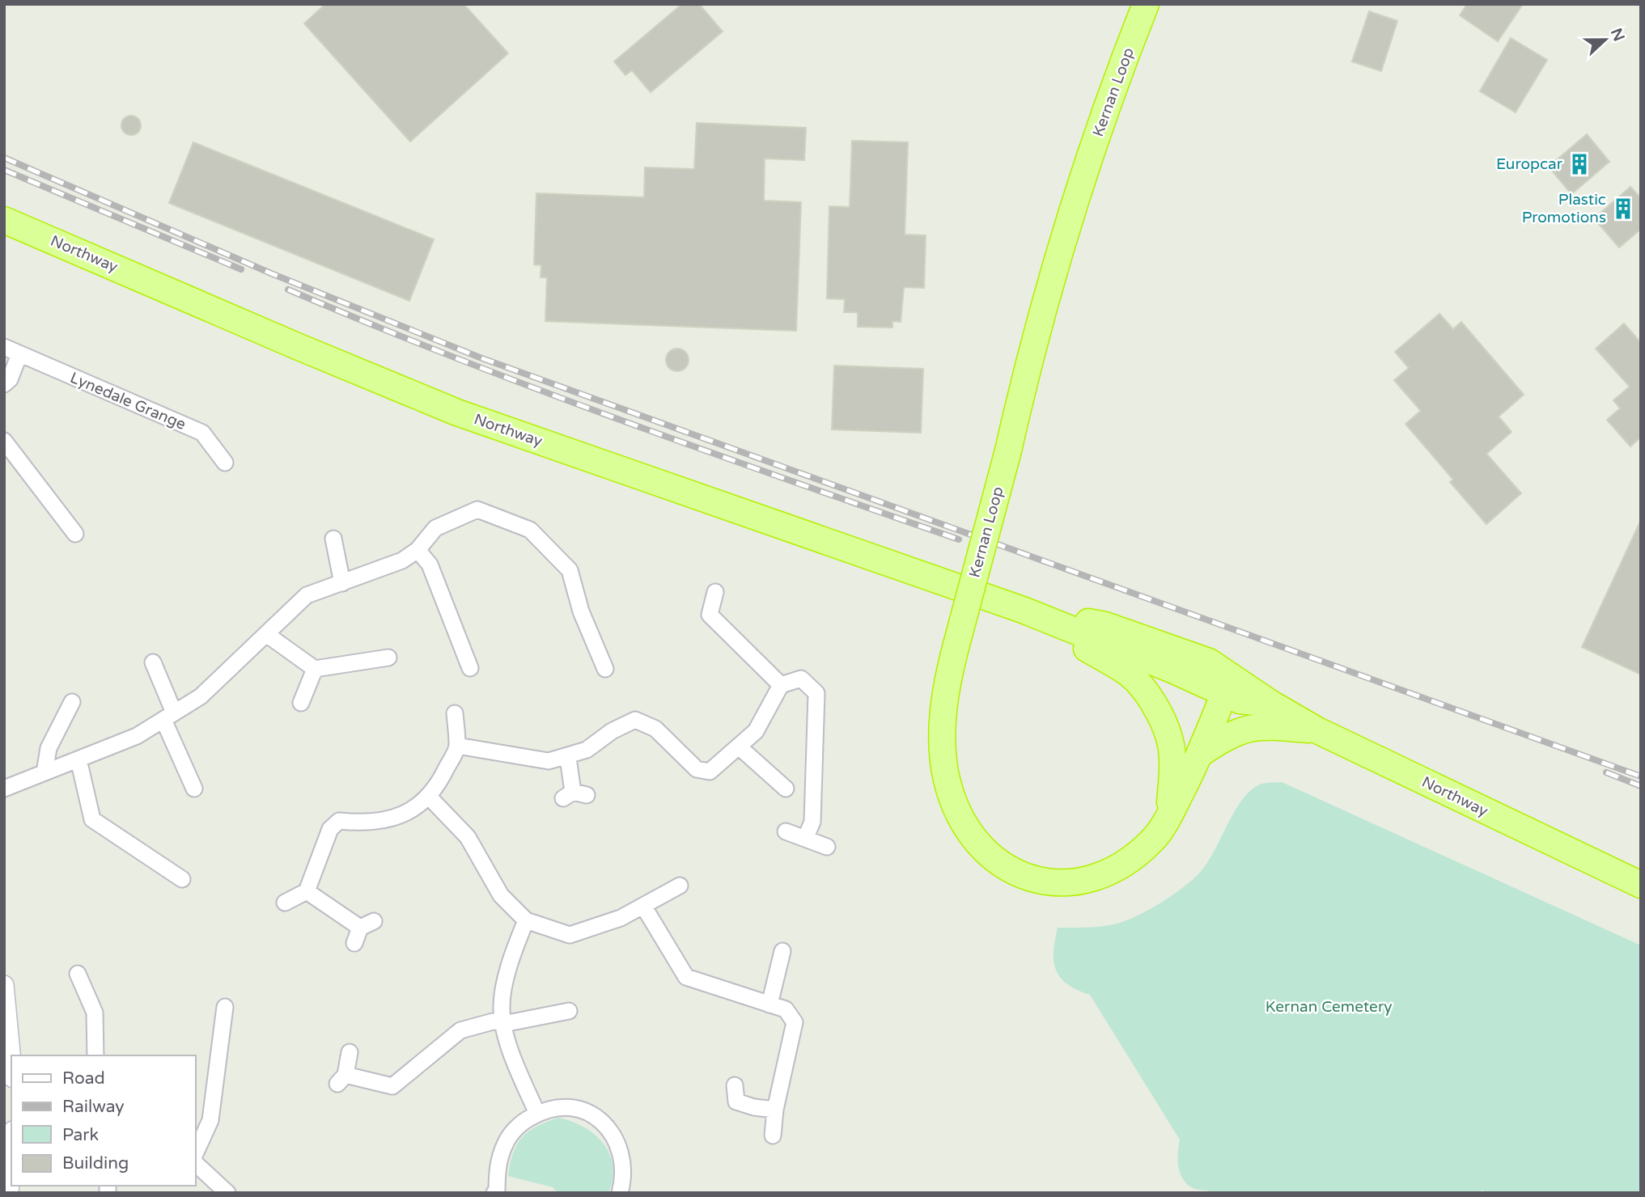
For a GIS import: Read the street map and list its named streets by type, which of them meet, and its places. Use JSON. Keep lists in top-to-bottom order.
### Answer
{
  "streets": {
    "highway": ["Kernan Loop", "Northway"],
    "street": ["Lynedale Grange"]
  },
  "crossings": [
    ["Kernan Loop", "Northway"]
  ],
  "parks": ["Kernan Cemetery"],
  "places": {
    "building": ["Europcar", "Plastic Promotions"]
  },
  "legend": [
    "Road",
    "Railway",
    "Park",
    "Building"
  ],
  "north": "right"
}
